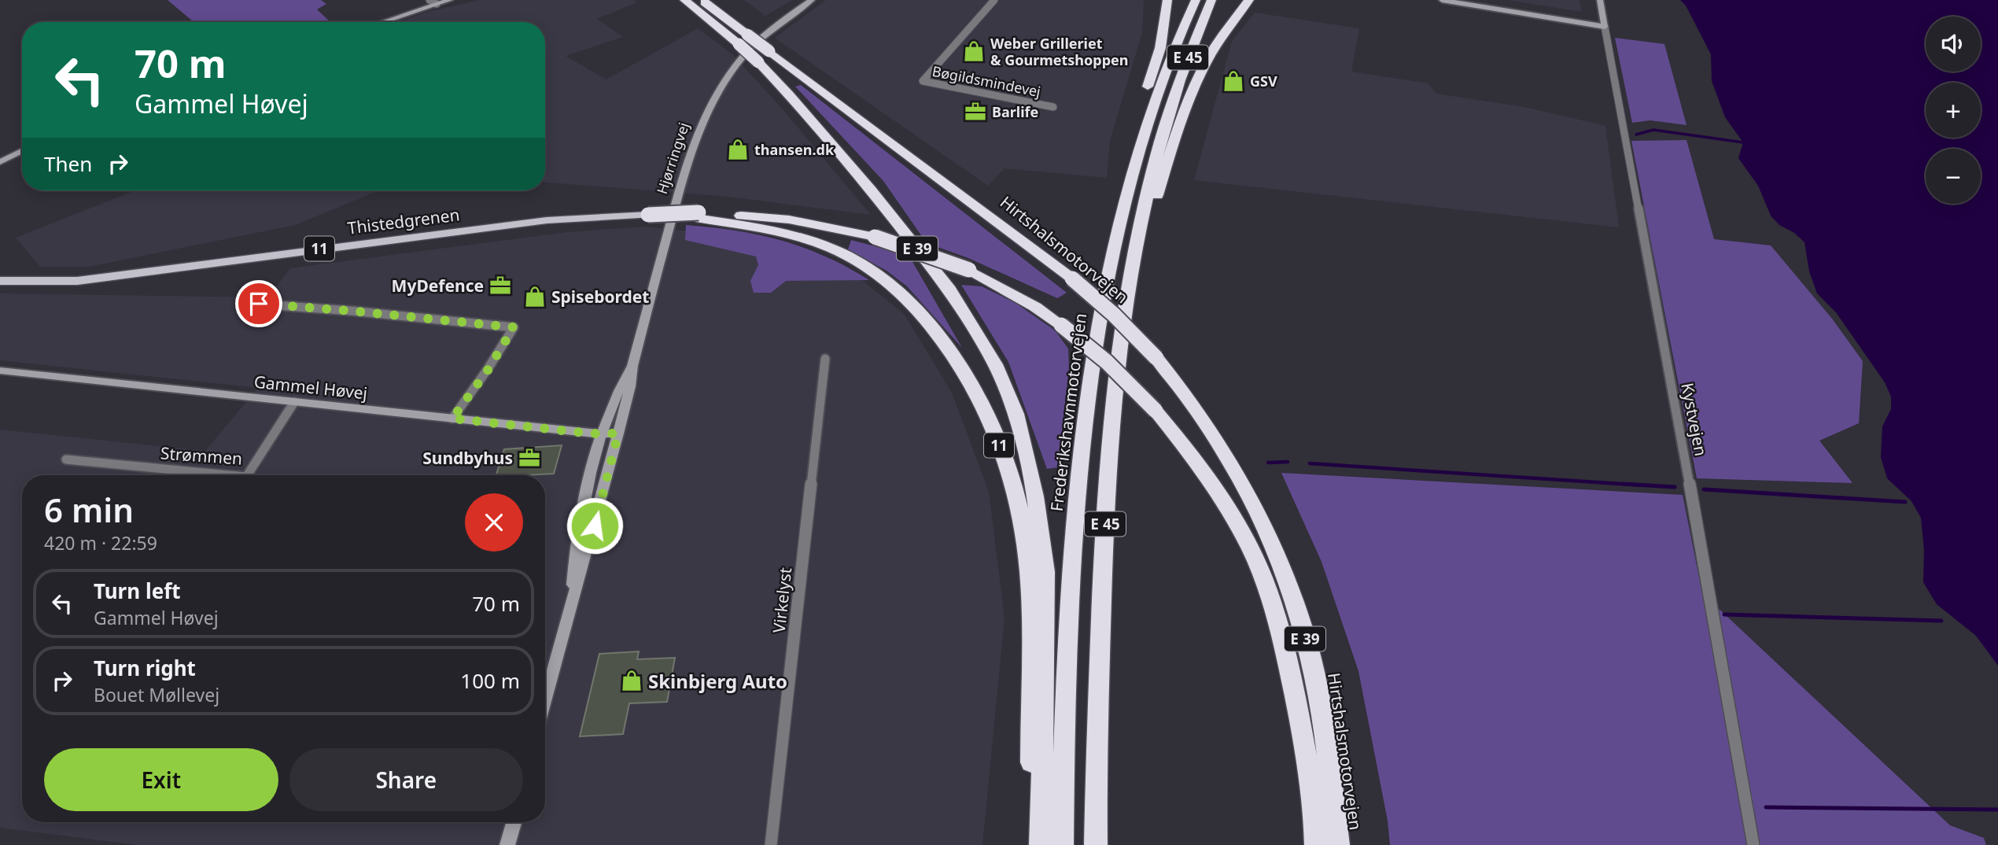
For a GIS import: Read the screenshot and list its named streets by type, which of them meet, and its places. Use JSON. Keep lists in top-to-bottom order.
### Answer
{
  "streets": {
    "highway": [
      "E 45",
      "11",
      "E 39",
      "Hirtshalsmotorvejen",
      "Frederikshavnmotorvejen"
    ],
    "main road": [
      "Hjørringvej",
      "Thistedgrenen",
      "Gammel Høvej",
      "Kystvejen"
    ],
    "street": ["Bøgildsmindevej", "Strømmen", "Virkelyst"]
  },
  "crossings": [
    ["Hjørringvej", "Gammel Høvej"],
    ["Thistedgrenen", "11"],
    ["Gammel Høvej", "Strømmen"]
  ],
  "places": {
    "shop": [
      "Weber Grilleriet & Gourmetshoppen",
      "GSV",
      "thansen.dk",
      "Spisebordet",
      "Skinbjerg Auto"
    ],
    "office": ["Barlife", "MyDefence", "Sundbyhus"]
  },
  "page": {
    "map_buttons": ["+", "−"],
    "turn": ["70 m", "Gammel Høvej"],
    "then": "Then",
    "heading": ["6 min", "420 m · 22:59"],
    "list": [
      {
        "name": "Turn left",
        "note": "Gammel Høvej",
        "value": "70 m"
      },
      {
        "name": "Turn right",
        "note": "Bouet Møllevej",
        "value": "100 m"
      }
    ],
    "buttons": ["Exit", "Share"]
  }
}
